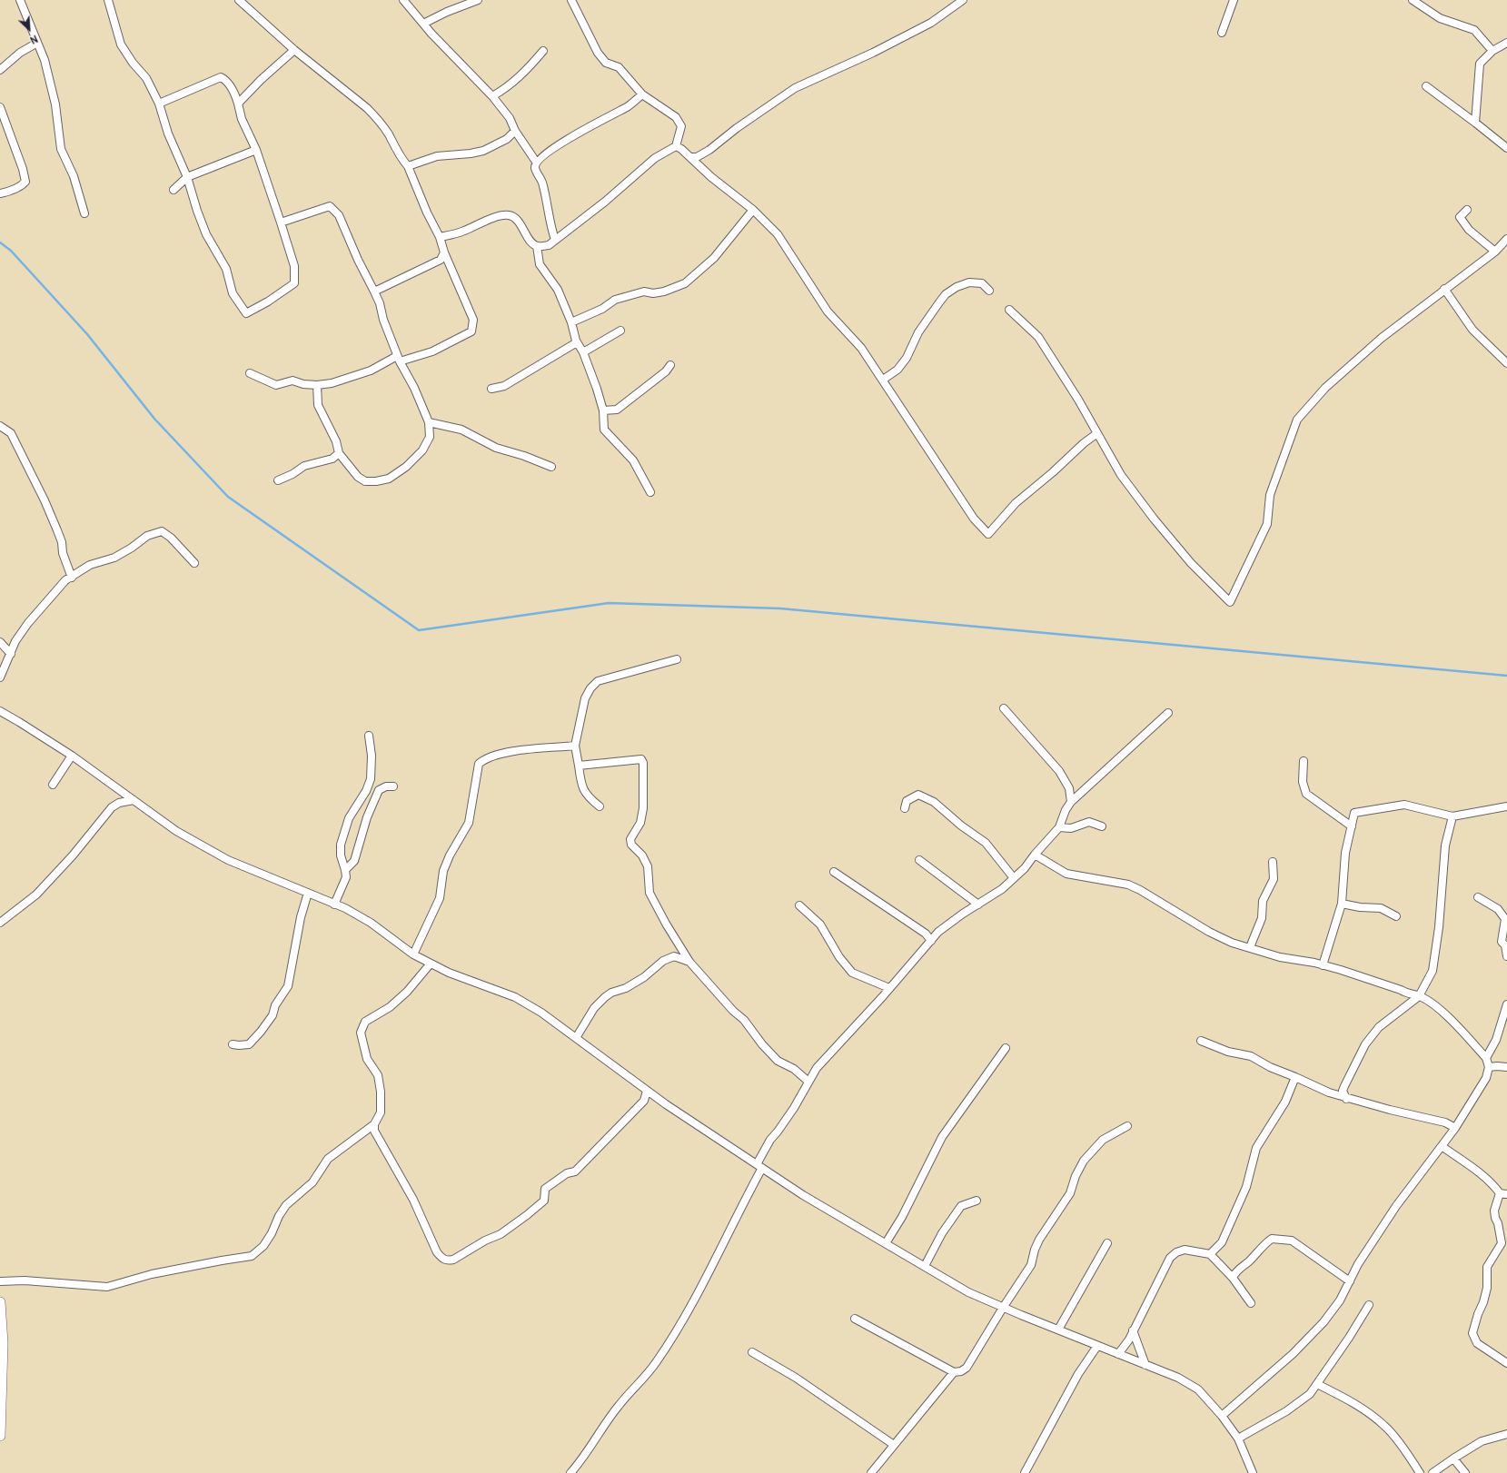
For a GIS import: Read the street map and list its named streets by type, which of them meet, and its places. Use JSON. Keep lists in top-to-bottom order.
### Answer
{
  "north": "bottom right"
}
